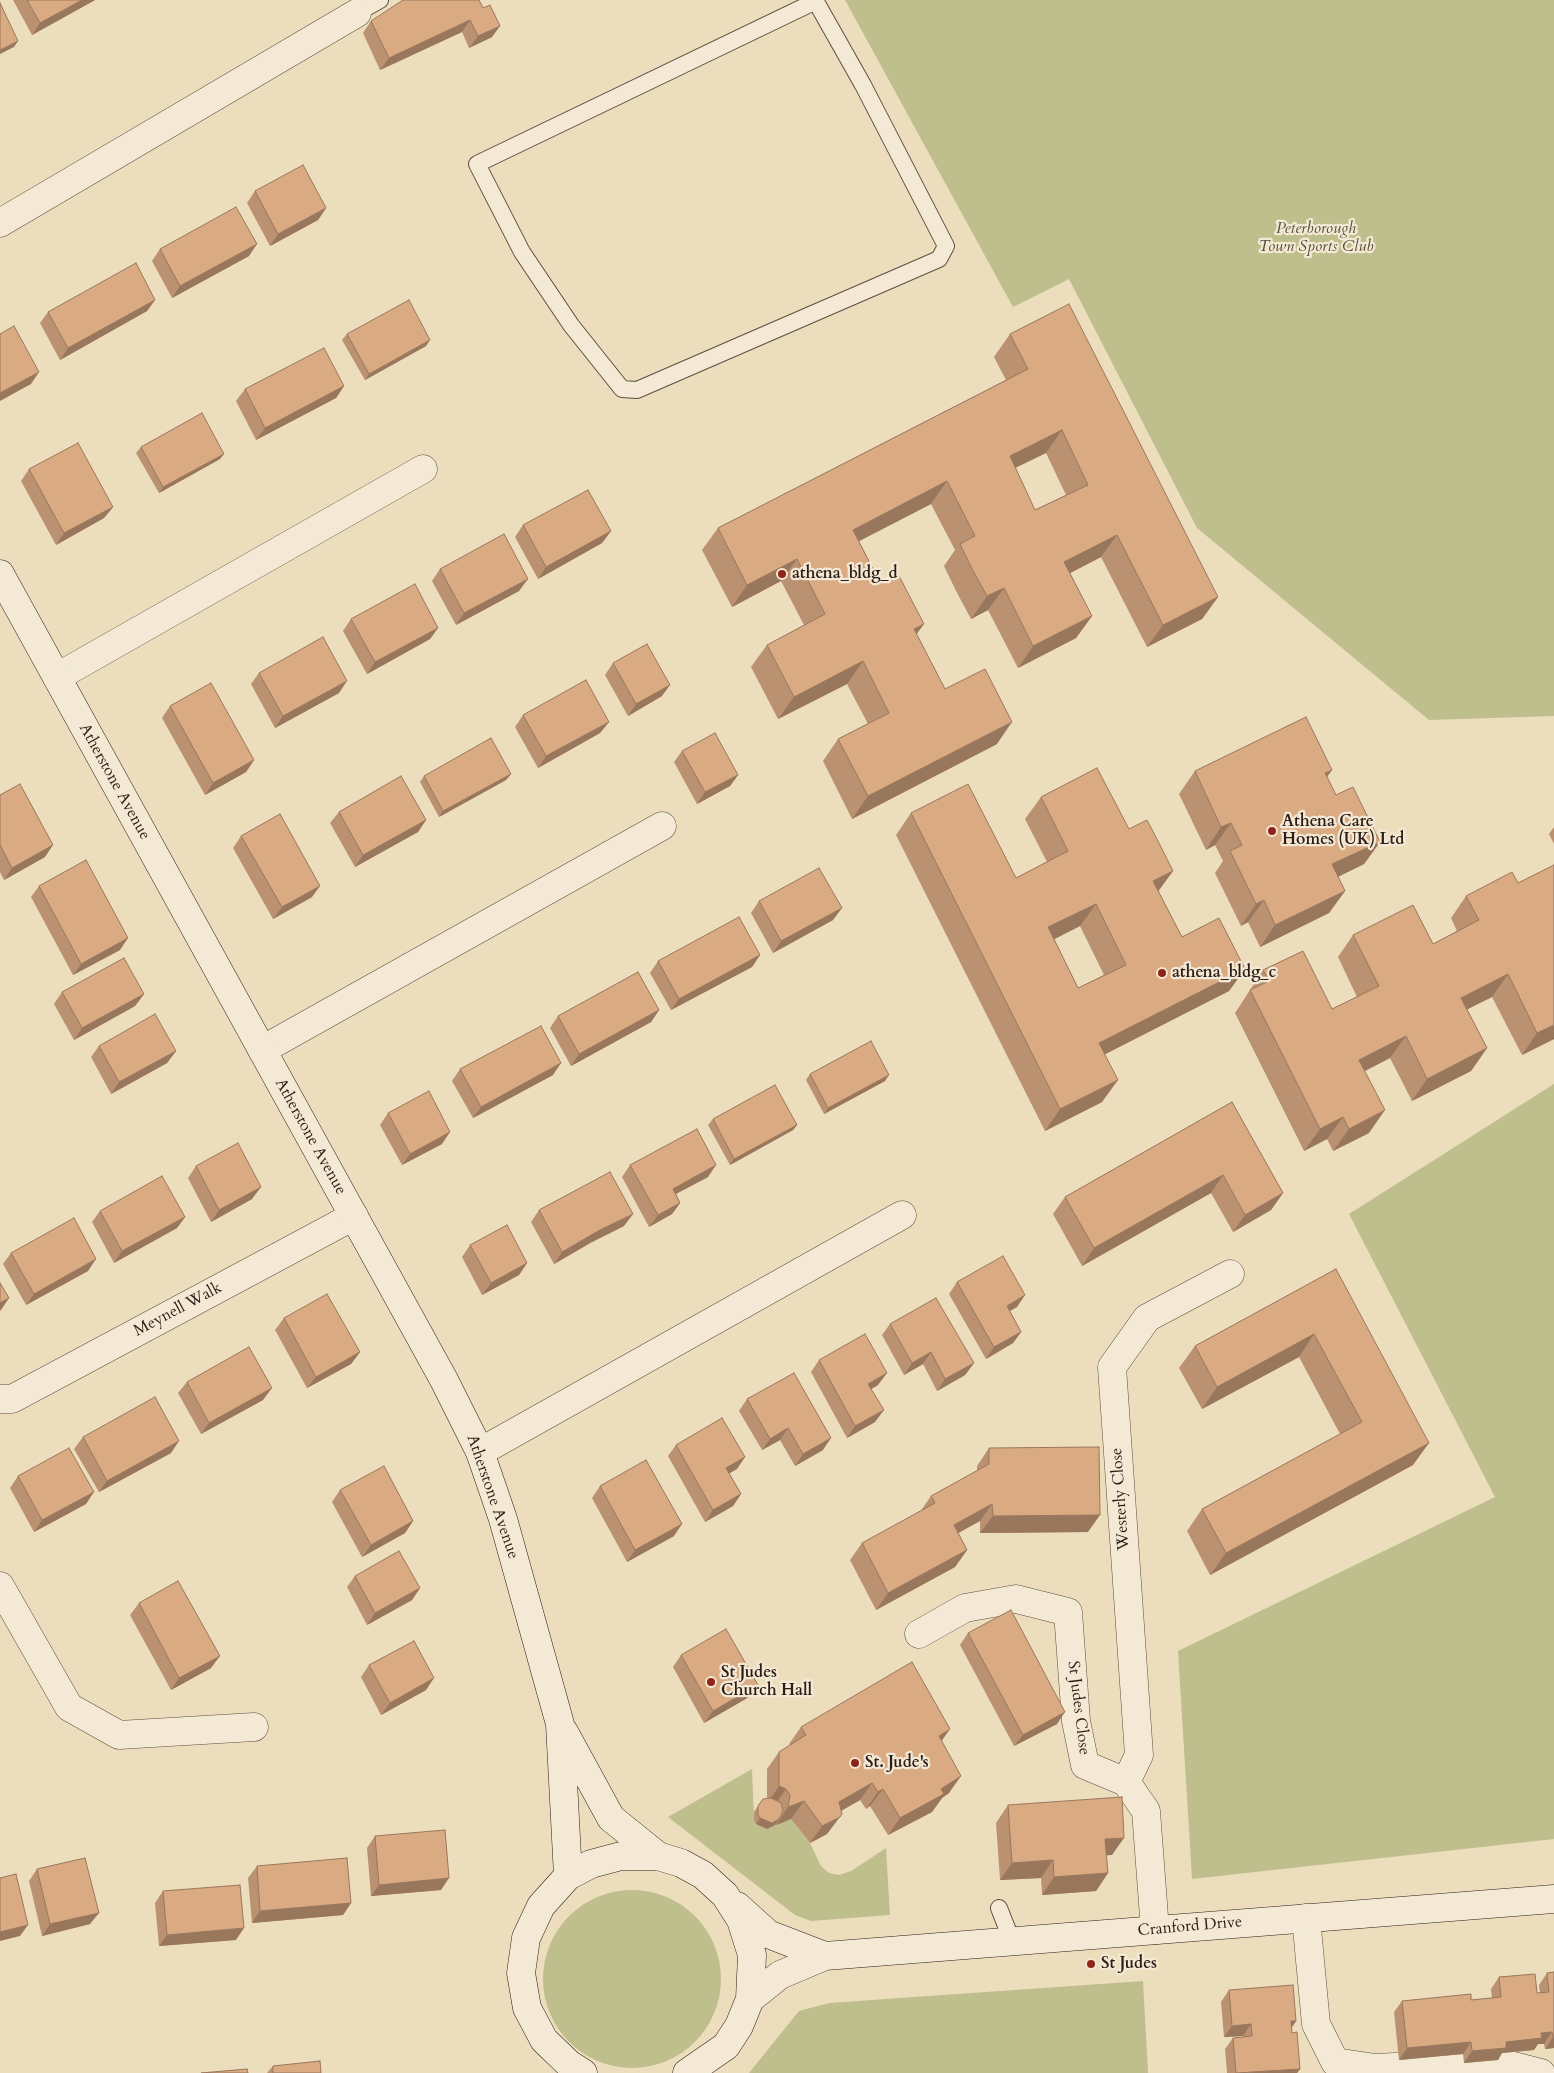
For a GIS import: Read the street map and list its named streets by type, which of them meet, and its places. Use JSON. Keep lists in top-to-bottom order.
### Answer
{
  "streets": {
    "street": [
      "Atherstone Avenue",
      "Meynell Walk",
      "Westerly Close",
      "St Judes Close",
      "Cranford Drive"
    ]
  },
  "crossings": [
    ["Atherstone Avenue", "Meynell Walk"],
    ["Atherstone Avenue", "Cranford Drive"],
    ["Westerly Close", "St Judes Close"]
  ],
  "parks": ["Peterborough Town Sports Club"],
  "places": [
    "athena_bldg_d",
    "Athena Care Homes (UK) Ltd",
    "athena_bldg_c",
    "St Judes Church Hall",
    "St. Jude's",
    "St Judes"
  ]
}
